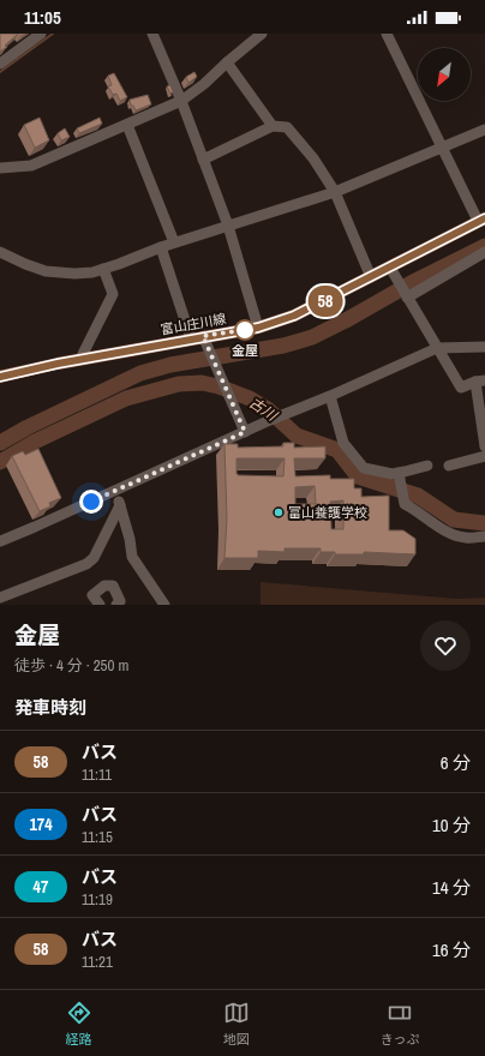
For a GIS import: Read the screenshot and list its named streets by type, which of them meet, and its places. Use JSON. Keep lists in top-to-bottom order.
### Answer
{
  "streets": {
    "main road": ["富山庄川線"]
  },
  "water": ["古川"],
  "places": ["金屋", "富山養護学校"],
  "lines": ["bus line 58"],
  "north": "bottom left",
  "page": {
    "status": "11:05",
    "on_map": "58",
    "heading": [
      ["金屋", "徒歩 · 4 分 · 250 m"],
      "発車時刻"
    ],
    "list": [
      {
        "mark": "58",
        "name": "バス",
        "note": "11:11",
        "value": "6 分"
      },
      {
        "mark": "174",
        "name": "バス",
        "note": "11:15",
        "value": "10 分"
      },
      {
        "mark": "47",
        "name": "バス",
        "note": "11:19",
        "value": "14 分"
      },
      {
        "mark": "58",
        "name": "バス",
        "note": "11:21",
        "value": "16 分"
      }
    ],
    "tabs": ["経路", "地図", "きっぷ"]
  }
}
